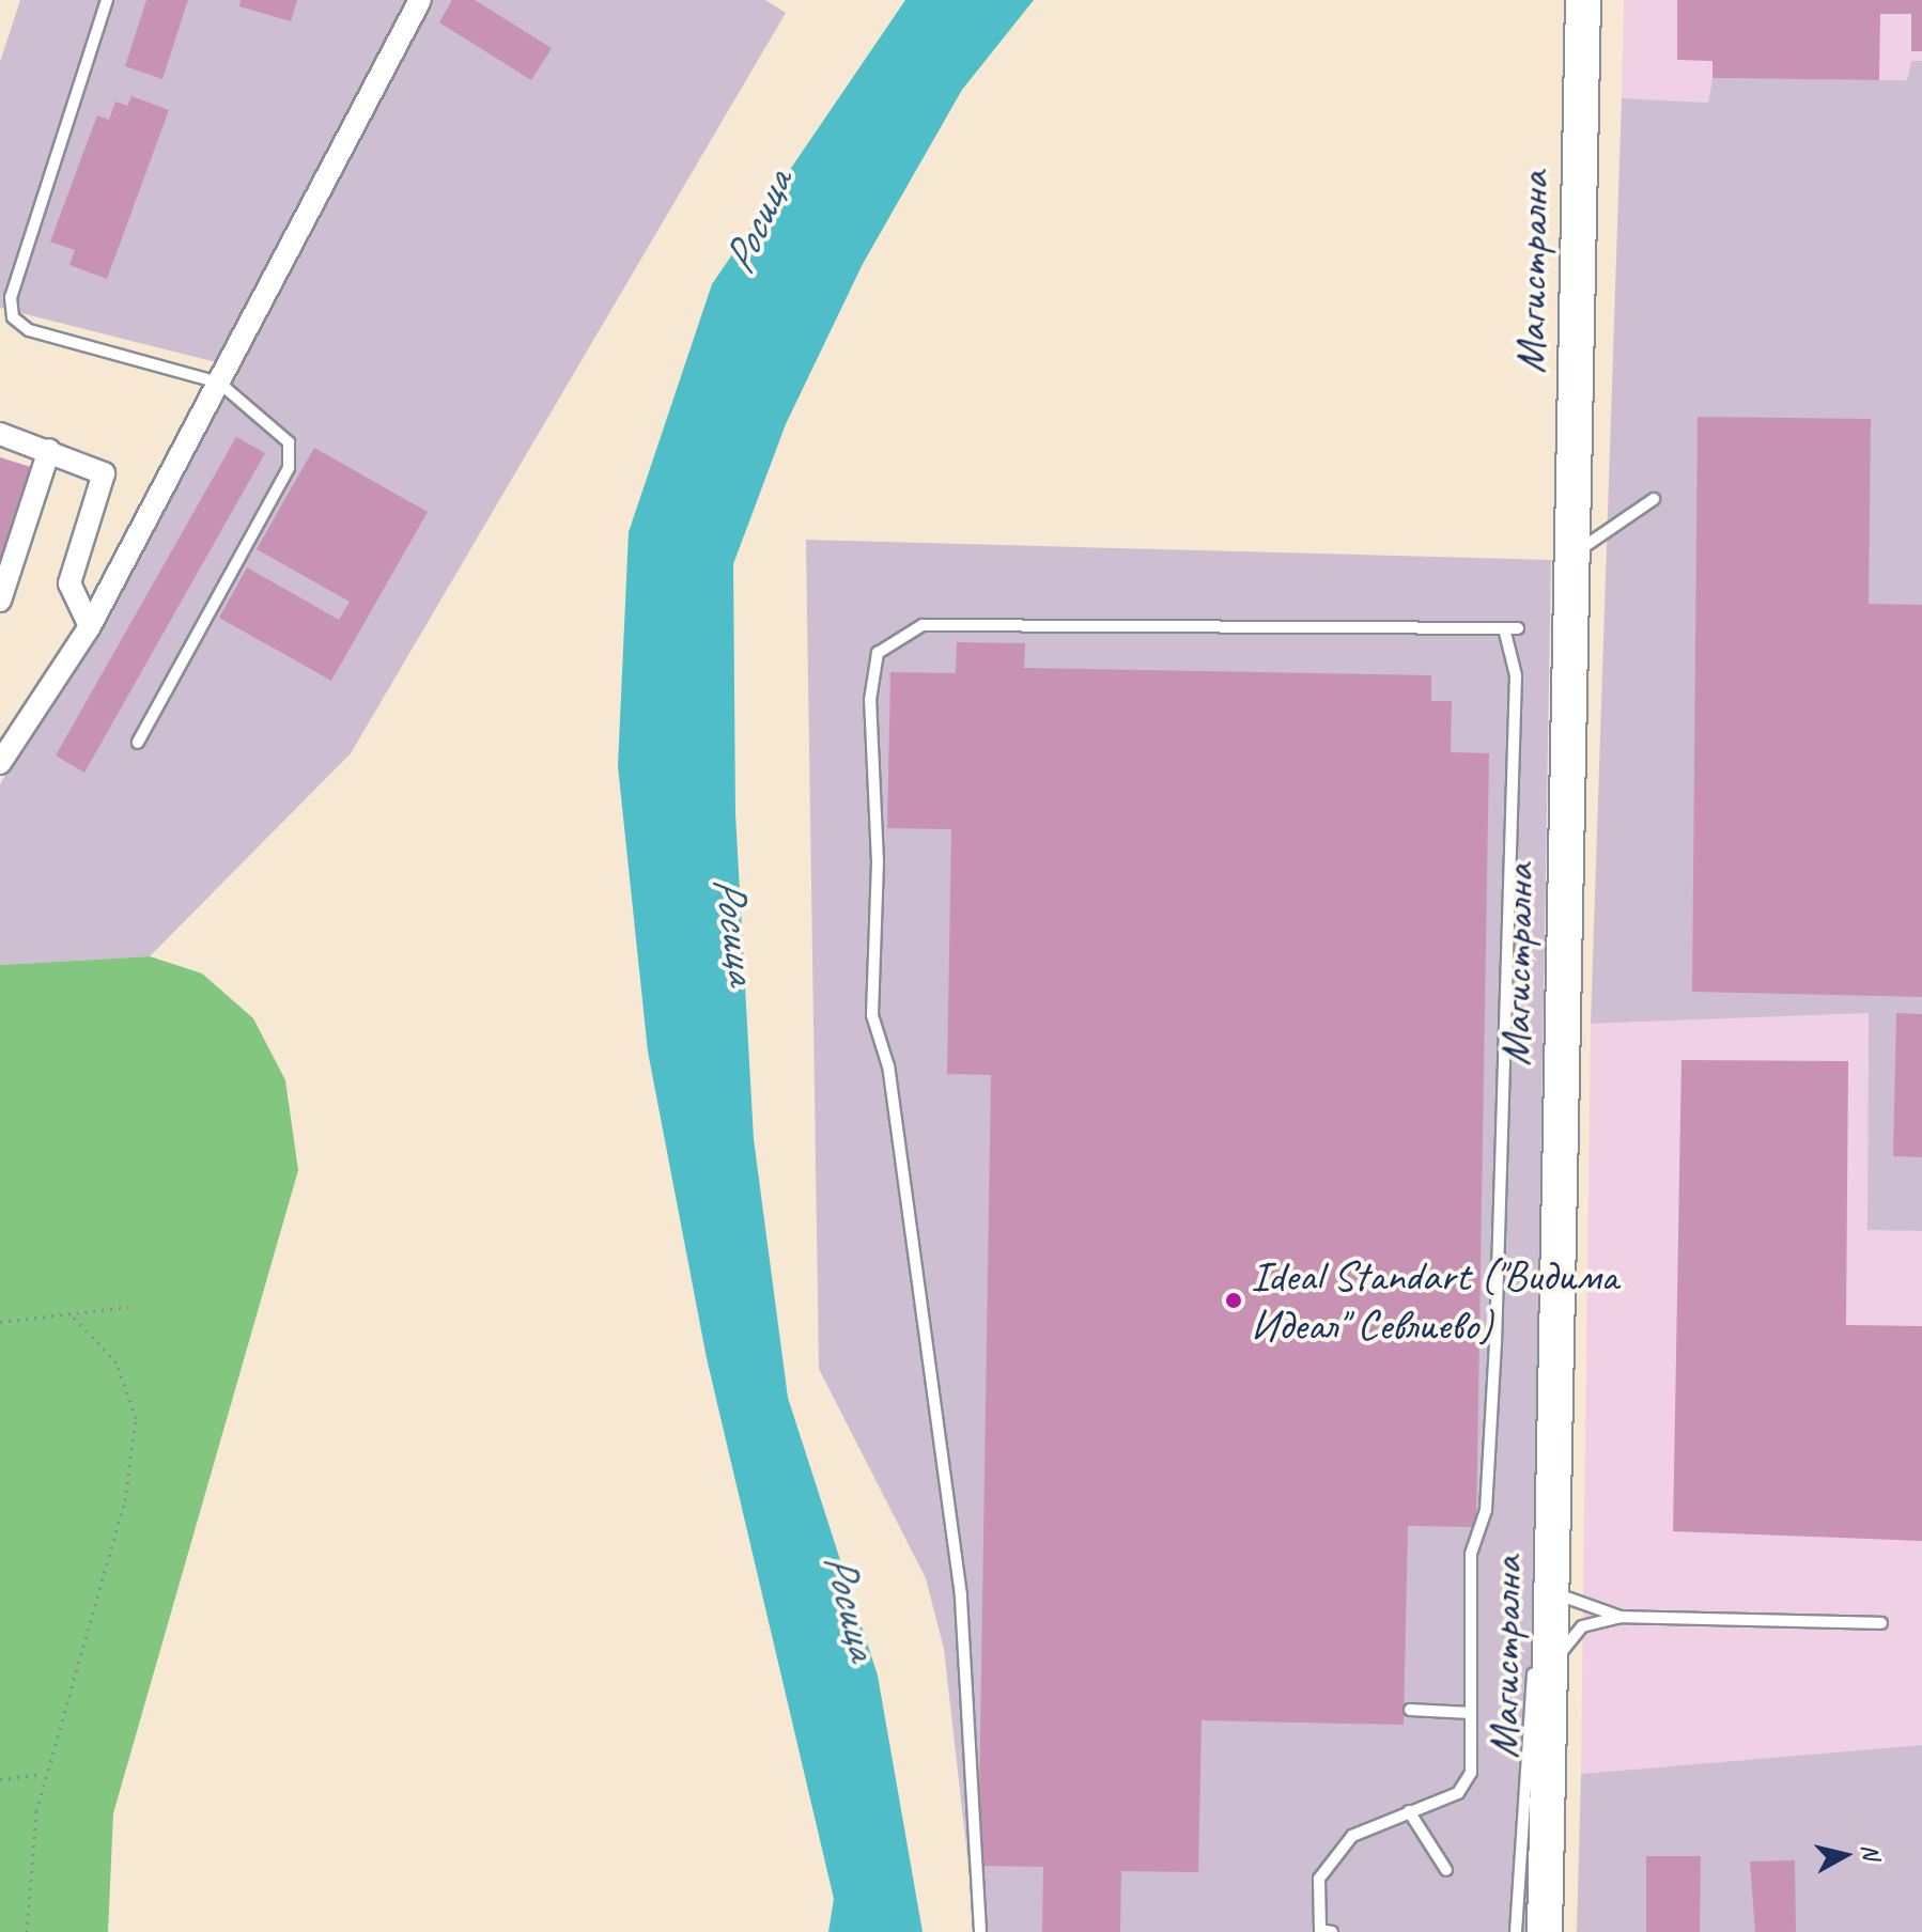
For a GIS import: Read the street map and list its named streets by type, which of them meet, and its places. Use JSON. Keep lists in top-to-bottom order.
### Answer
{
  "streets": {
    "main road": ["Магистрална"]
  },
  "water": ["Росица"],
  "places": ["Ideal Standart (\"Видима Идеал\" Севлиево)"],
  "north": "right"
}
